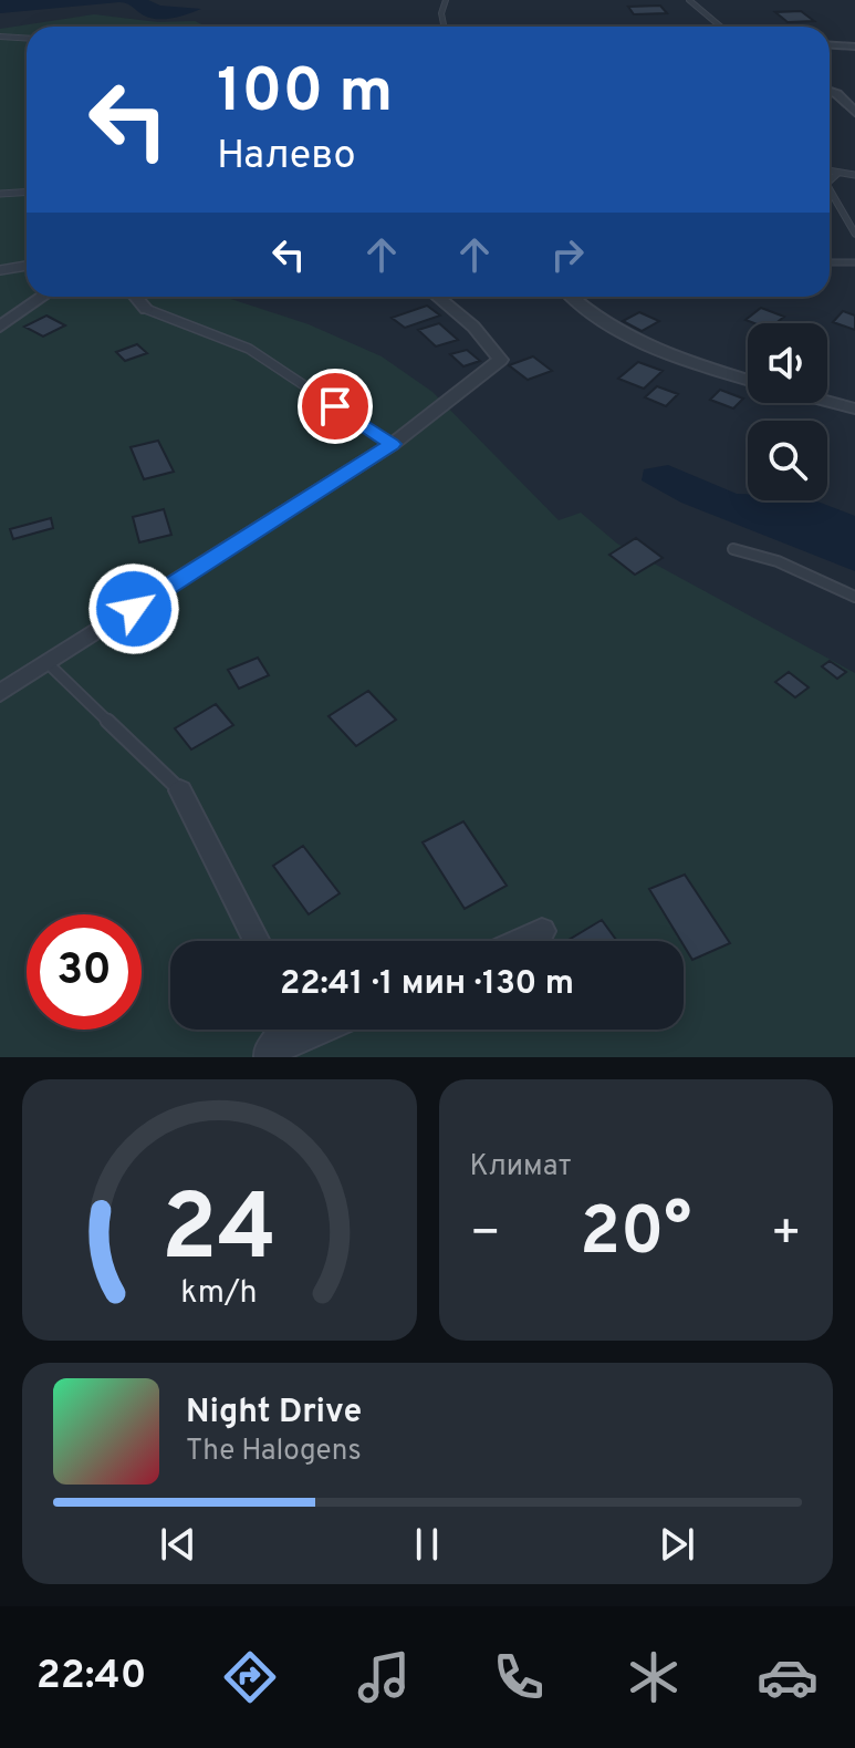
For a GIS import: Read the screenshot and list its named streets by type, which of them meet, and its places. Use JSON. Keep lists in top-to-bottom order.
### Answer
{
  "page": {
    "turn": ["100 m", "Налево"],
    "limit": "30",
    "trip": "22:41 · 1 мин · 130 m",
    "tile": "Климат",
    "heat": ["−", "20°", "+"],
    "song": ["Night Drive", "The Halogens"],
    "tabs": "22:40",
    "gauge": ["24", "km/h"]
  }
}
